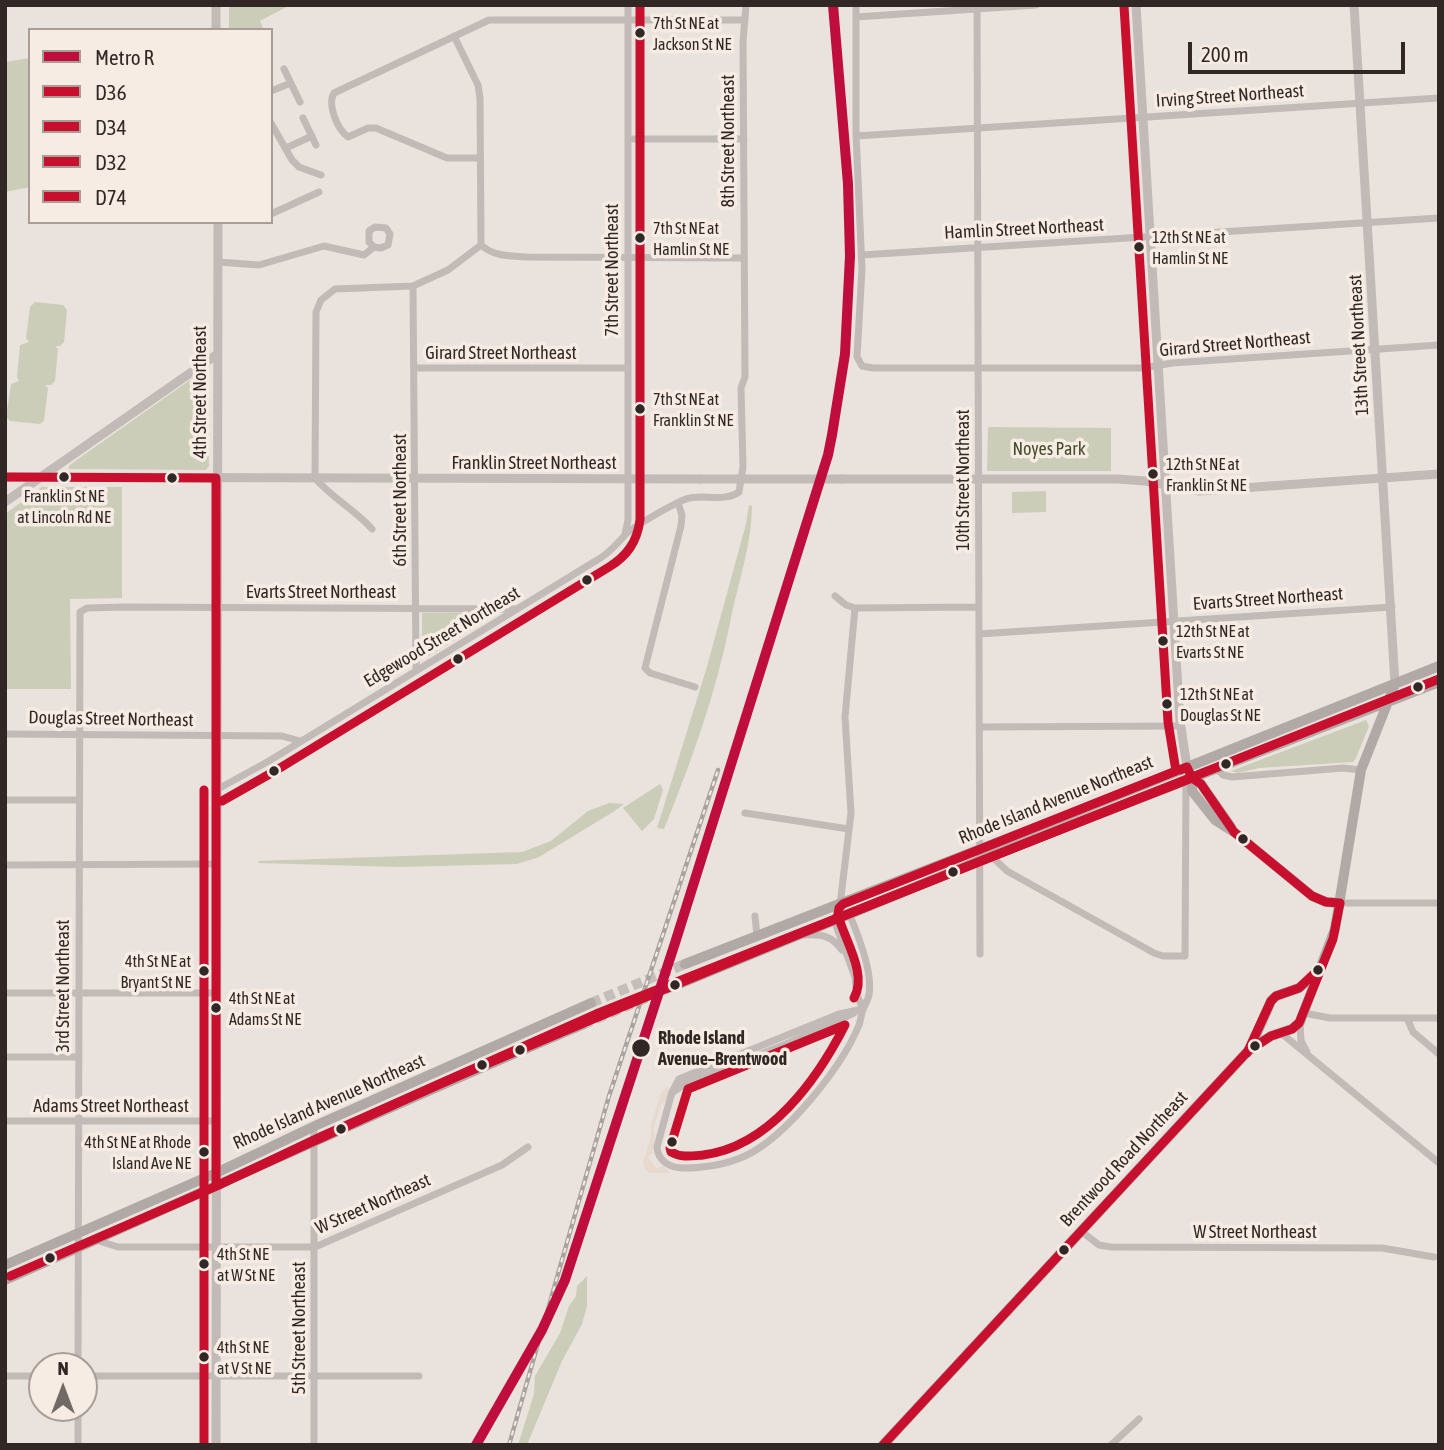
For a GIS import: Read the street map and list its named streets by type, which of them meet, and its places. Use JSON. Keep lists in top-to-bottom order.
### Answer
{
  "streets": {
    "main road": ["Rhode Island Avenue Northeast", "Brentwood Road Northeast"],
    "street": [
      "Irving Street Northeast",
      "8th Street Northeast",
      "Hamlin Street Northeast",
      "7th Street Northeast",
      "Girard Street Northeast",
      "13th Street Northeast",
      "4th Street Northeast",
      "Franklin Street Northeast",
      "10th Street Northeast",
      "6th Street Northeast",
      "Evarts Street Northeast",
      "Edgewood Street Northeast",
      "Douglas Street Northeast",
      "3rd Street Northeast",
      "Adams Street Northeast",
      "W Street Northeast",
      "5th Street Northeast"
    ]
  },
  "crossings": [
    ["Irving Street Northeast", "13th Street Northeast"],
    ["Irving Street Northeast", "10th Street Northeast"],
    ["8th Street Northeast", "Edgewood Street Northeast"],
    ["Hamlin Street Northeast", "Girard Street Northeast"],
    ["Hamlin Street Northeast", "13th Street Northeast"],
    ["Hamlin Street Northeast", "10th Street Northeast"],
    ["7th Street Northeast", "Girard Street Northeast"],
    ["7th Street Northeast", "Franklin Street Northeast"],
    ["7th Street Northeast", "Edgewood Street Northeast"],
    ["Girard Street Northeast", "13th Street Northeast"],
    ["Girard Street Northeast", "10th Street Northeast"],
    ["Girard Street Northeast", "6th Street Northeast"],
    ["13th Street Northeast", "Franklin Street Northeast"],
    ["13th Street Northeast", "Evarts Street Northeast"],
    ["13th Street Northeast", "Rhode Island Avenue Northeast"],
    ["4th Street Northeast", "Franklin Street Northeast"],
    ["4th Street Northeast", "Evarts Street Northeast"],
    ["4th Street Northeast", "Edgewood Street Northeast"],
    ["4th Street Northeast", "Douglas Street Northeast"],
    ["4th Street Northeast", "Rhode Island Avenue Northeast"],
    ["4th Street Northeast", "Adams Street Northeast"],
    ["4th Street Northeast", "W Street Northeast"],
    ["Franklin Street Northeast", "10th Street Northeast"],
    ["Franklin Street Northeast", "6th Street Northeast"],
    ["10th Street Northeast", "Evarts Street Northeast"],
    ["10th Street Northeast", "Rhode Island Avenue Northeast"],
    ["6th Street Northeast", "Evarts Street Northeast"],
    ["6th Street Northeast", "Edgewood Street Northeast"],
    ["Evarts Street Northeast", "Edgewood Street Northeast"],
    ["Evarts Street Northeast", "3rd Street Northeast"],
    ["Edgewood Street Northeast", "Douglas Street Northeast"],
    ["Douglas Street Northeast", "3rd Street Northeast"],
    ["Rhode Island Avenue Northeast", "3rd Street Northeast"],
    ["Rhode Island Avenue Northeast", "W Street Northeast"],
    ["Rhode Island Avenue Northeast", "5th Street Northeast"],
    ["3rd Street Northeast", "Adams Street Northeast"],
    ["Brentwood Road Northeast", "W Street Northeast"],
    ["W Street Northeast", "5th Street Northeast"]
  ],
  "parks": ["Noyes Park"],
  "places": [
    "7th St NE at Jackson St NE",
    "7th St NE at Hamlin St NE",
    "12th St NE at Hamlin St NE",
    "7th St NE at Franklin St NE",
    "12th St NE at Franklin St NE",
    "Franklin St NE at Lincoln Rd NE",
    "12th St NE at Evarts St NE",
    "12th St NE at Douglas St NE",
    "4th St NE at Bryant St NE",
    "4th St NE at Adams St NE",
    "Rhode Island Avenue–Brentwood",
    "4th St NE at Rhode Island Ave NE",
    "4th St NE at W St NE",
    "4th St NE at V St NE"
  ],
  "lines": [
    "metro line R",
    "transit line D34",
    "transit line D74",
    "transit line D36",
    "transit line D32"
  ],
  "legend": [
    "Metro R",
    "D36",
    "D34",
    "D32",
    "D74"
  ],
  "scale_bar": "200 m",
  "north": "top"
}
